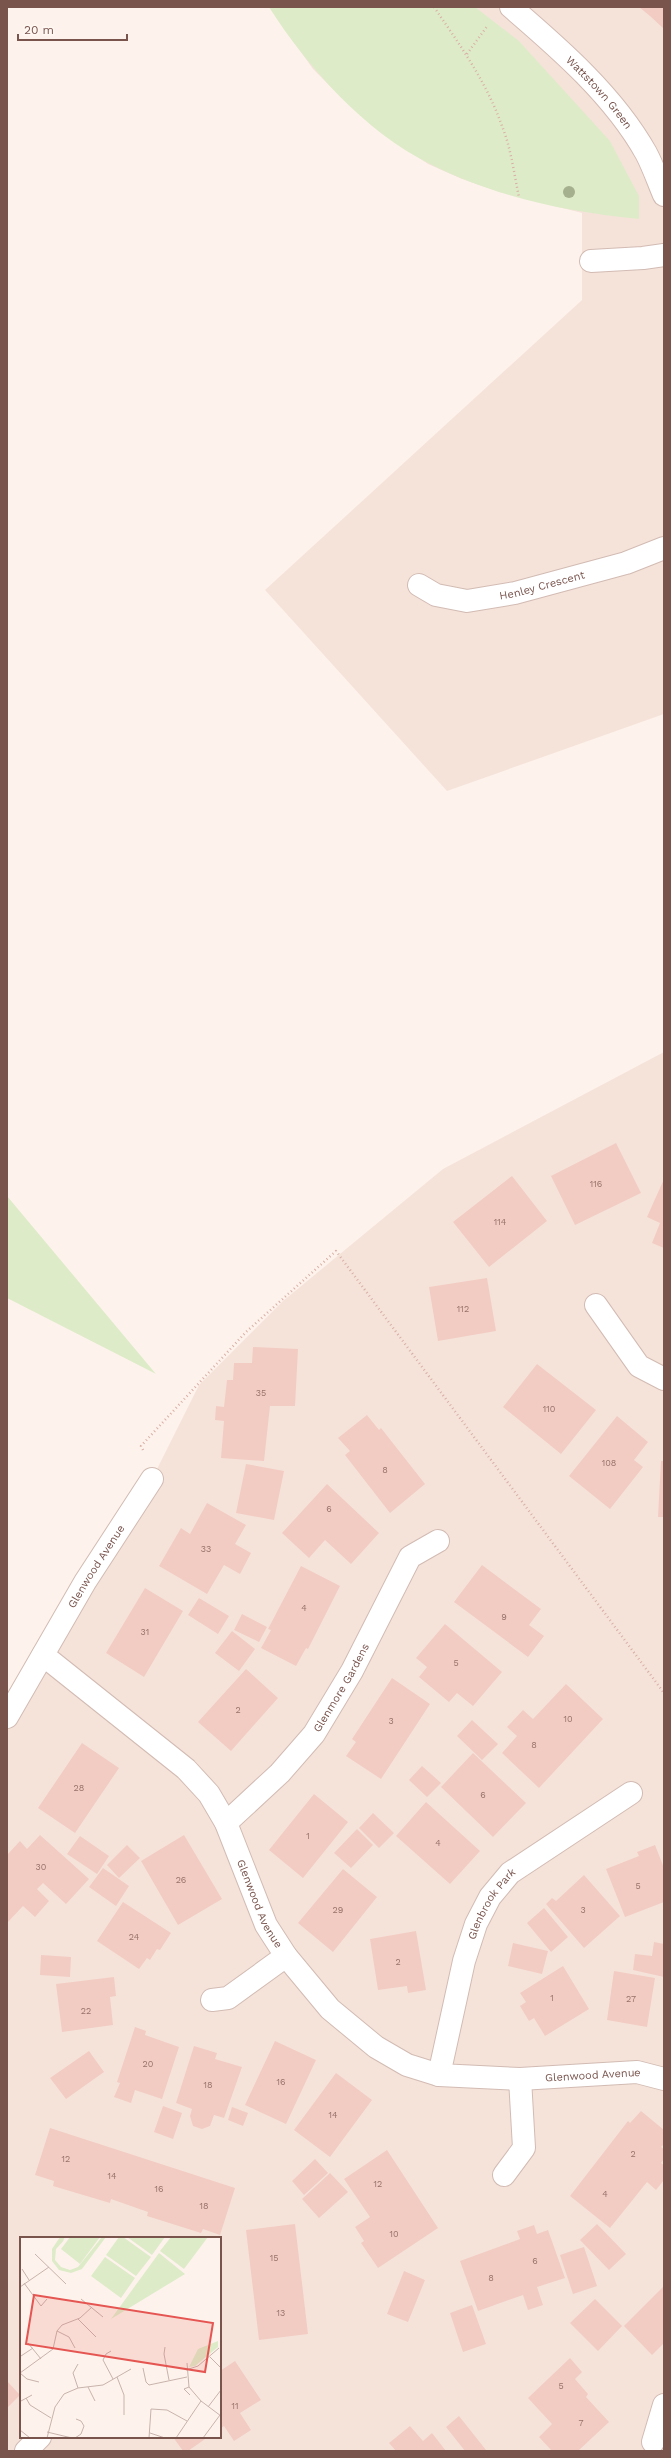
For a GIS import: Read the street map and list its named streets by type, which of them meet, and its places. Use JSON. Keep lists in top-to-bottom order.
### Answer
{
  "streets": {
    "street": [
      "Wattstown Green",
      "Henley Crescent",
      "Glenwood Avenue",
      "Glenmore Gardens",
      "Glenbrook Park"
    ]
  },
  "crossings": [
    ["Glenwood Avenue", "Glenmore Gardens"],
    ["Glenwood Avenue", "Glenbrook Park"]
  ],
  "house_numbers": [
    "116",
    "114",
    "112",
    "35",
    "110",
    "108",
    "8",
    "6",
    "33",
    "4",
    "9",
    "31",
    "5",
    "2",
    "10",
    "3",
    "8",
    "28",
    "6",
    "1",
    "4",
    "30",
    "26",
    "5",
    "29",
    "3",
    "24",
    "2",
    "1",
    "27",
    "22",
    "20",
    "16",
    "18",
    "14",
    "2",
    "12",
    "14",
    "12",
    "16",
    "4",
    "18",
    "10",
    "15",
    "6",
    "8",
    "13",
    "5",
    "11",
    "7"
  ],
  "scale_bar": "20 m"
}
